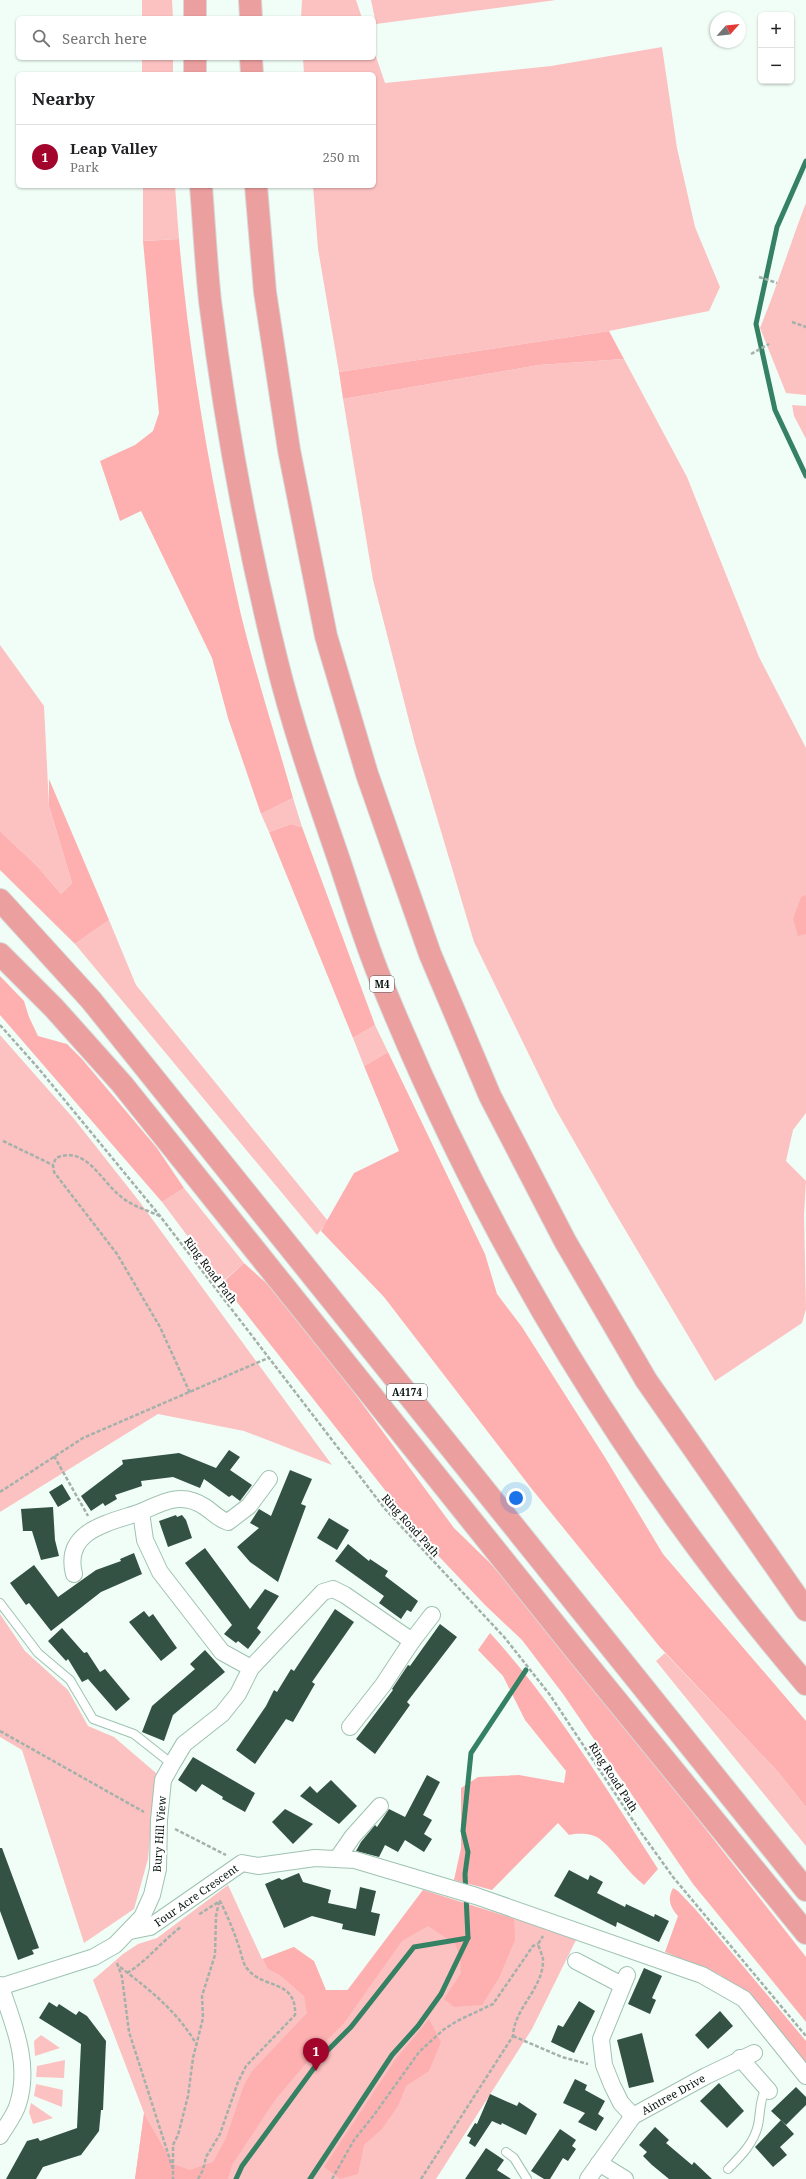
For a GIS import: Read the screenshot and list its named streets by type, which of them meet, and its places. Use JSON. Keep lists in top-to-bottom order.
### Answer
{
  "streets": {
    "highway": ["M4", "A4174"],
    "street": ["Bury Hill View", "Four Acre Crescent", "Aintree Drive"],
    "path": ["Ring Road Path"]
  },
  "crossings": [
    ["Bury Hill View", "Four Acre Crescent"]
  ],
  "north": "top right",
  "page": {
    "map_buttons": ["+", "−"],
    "search": "Search here",
    "heading": "Nearby",
    "list": [
      {
        "mark": "1",
        "name": "Leap Valley",
        "note": "Park",
        "value": "250 m"
      }
    ],
    "pins": "1"
  }
}
